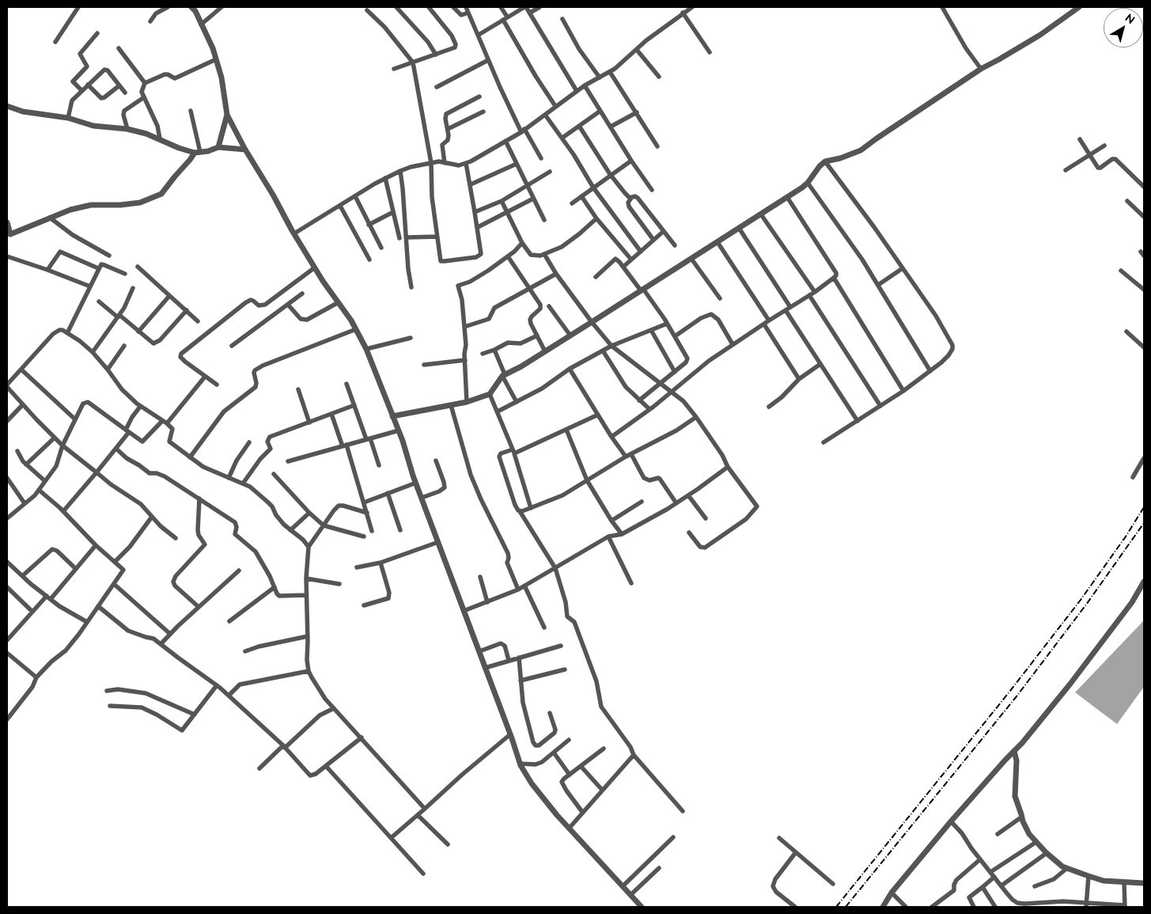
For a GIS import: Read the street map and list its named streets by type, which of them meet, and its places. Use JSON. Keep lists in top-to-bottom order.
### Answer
{
  "north": "top right"
}
